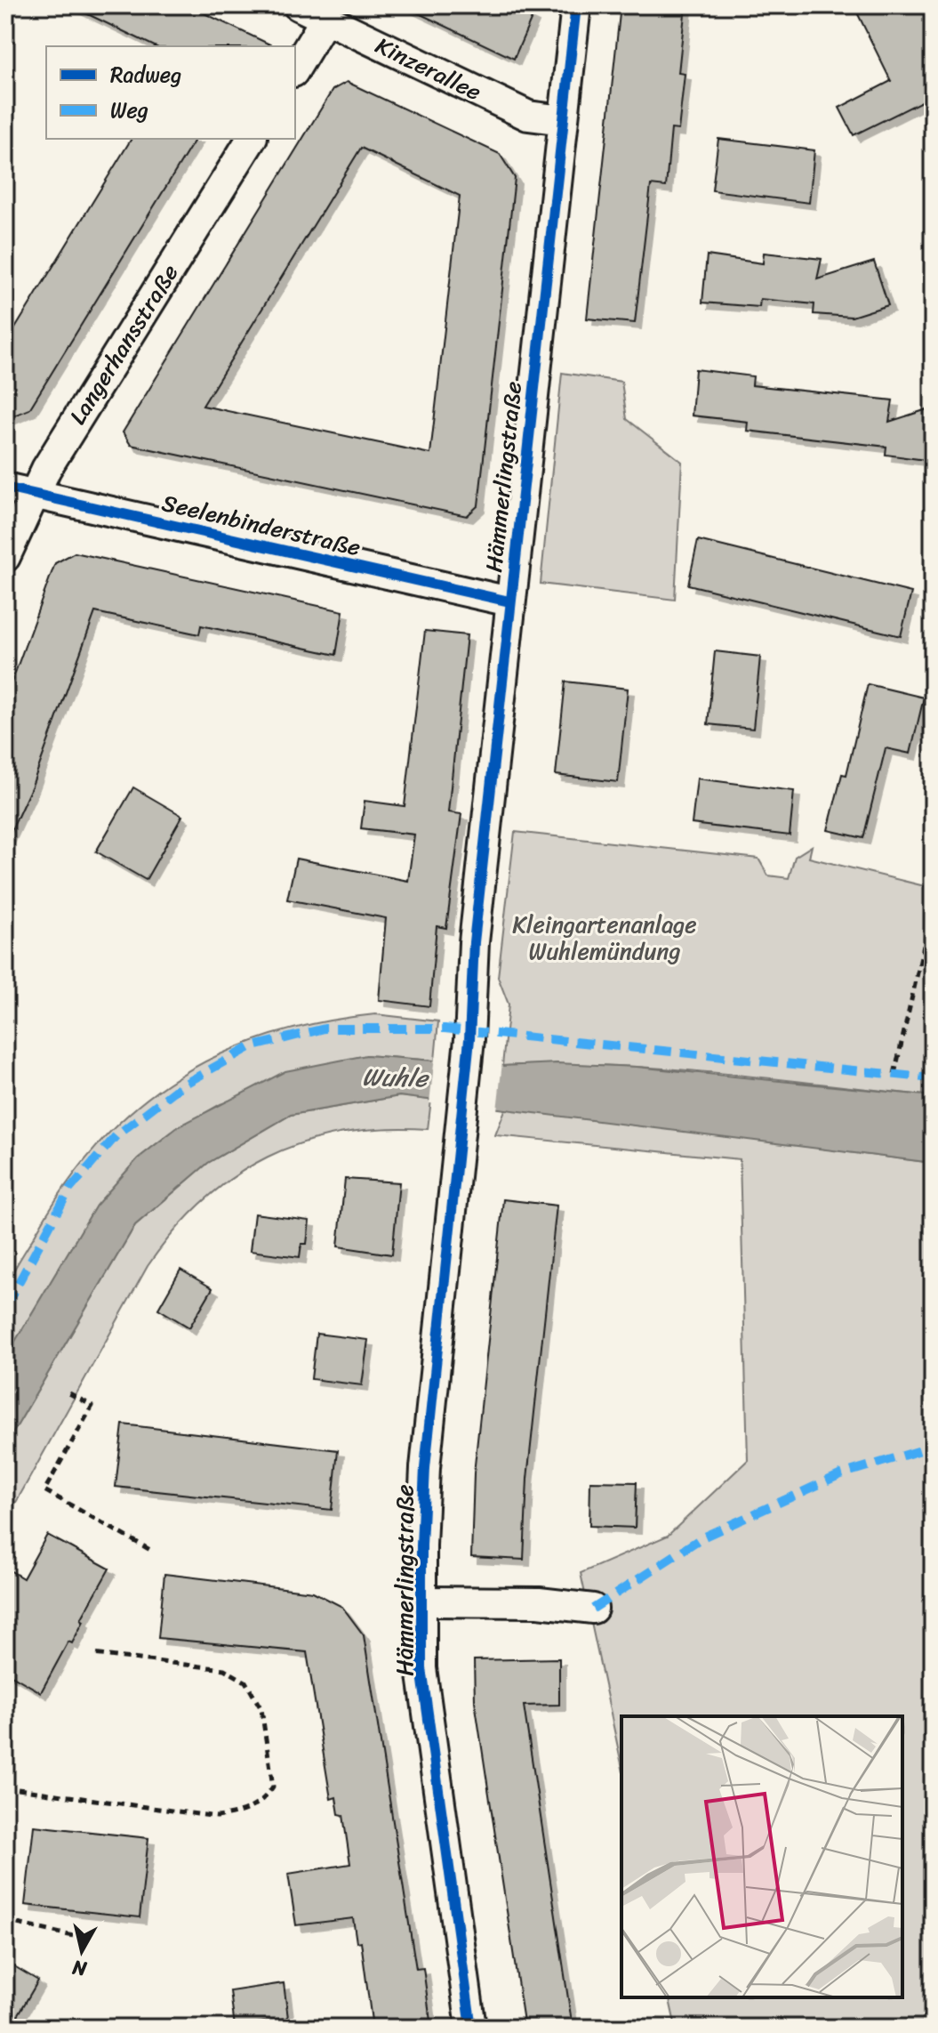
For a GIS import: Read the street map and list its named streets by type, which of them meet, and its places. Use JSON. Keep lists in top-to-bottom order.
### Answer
{
  "streets": {
    "street": [
      "Kinzerallee",
      "Langerhansstraße",
      "Hämmerlingstraße",
      "Seelenbinderstraße"
    ]
  },
  "crossings": [
    ["Kinzerallee", "Hämmerlingstraße"],
    ["Langerhansstraße", "Seelenbinderstraße"],
    ["Hämmerlingstraße", "Seelenbinderstraße"]
  ],
  "water": ["Wuhle"],
  "parks": ["Kleingartenanlage Wuhlemündung"],
  "legend": ["Radweg", "Weg"],
  "north": "bottom"
}
